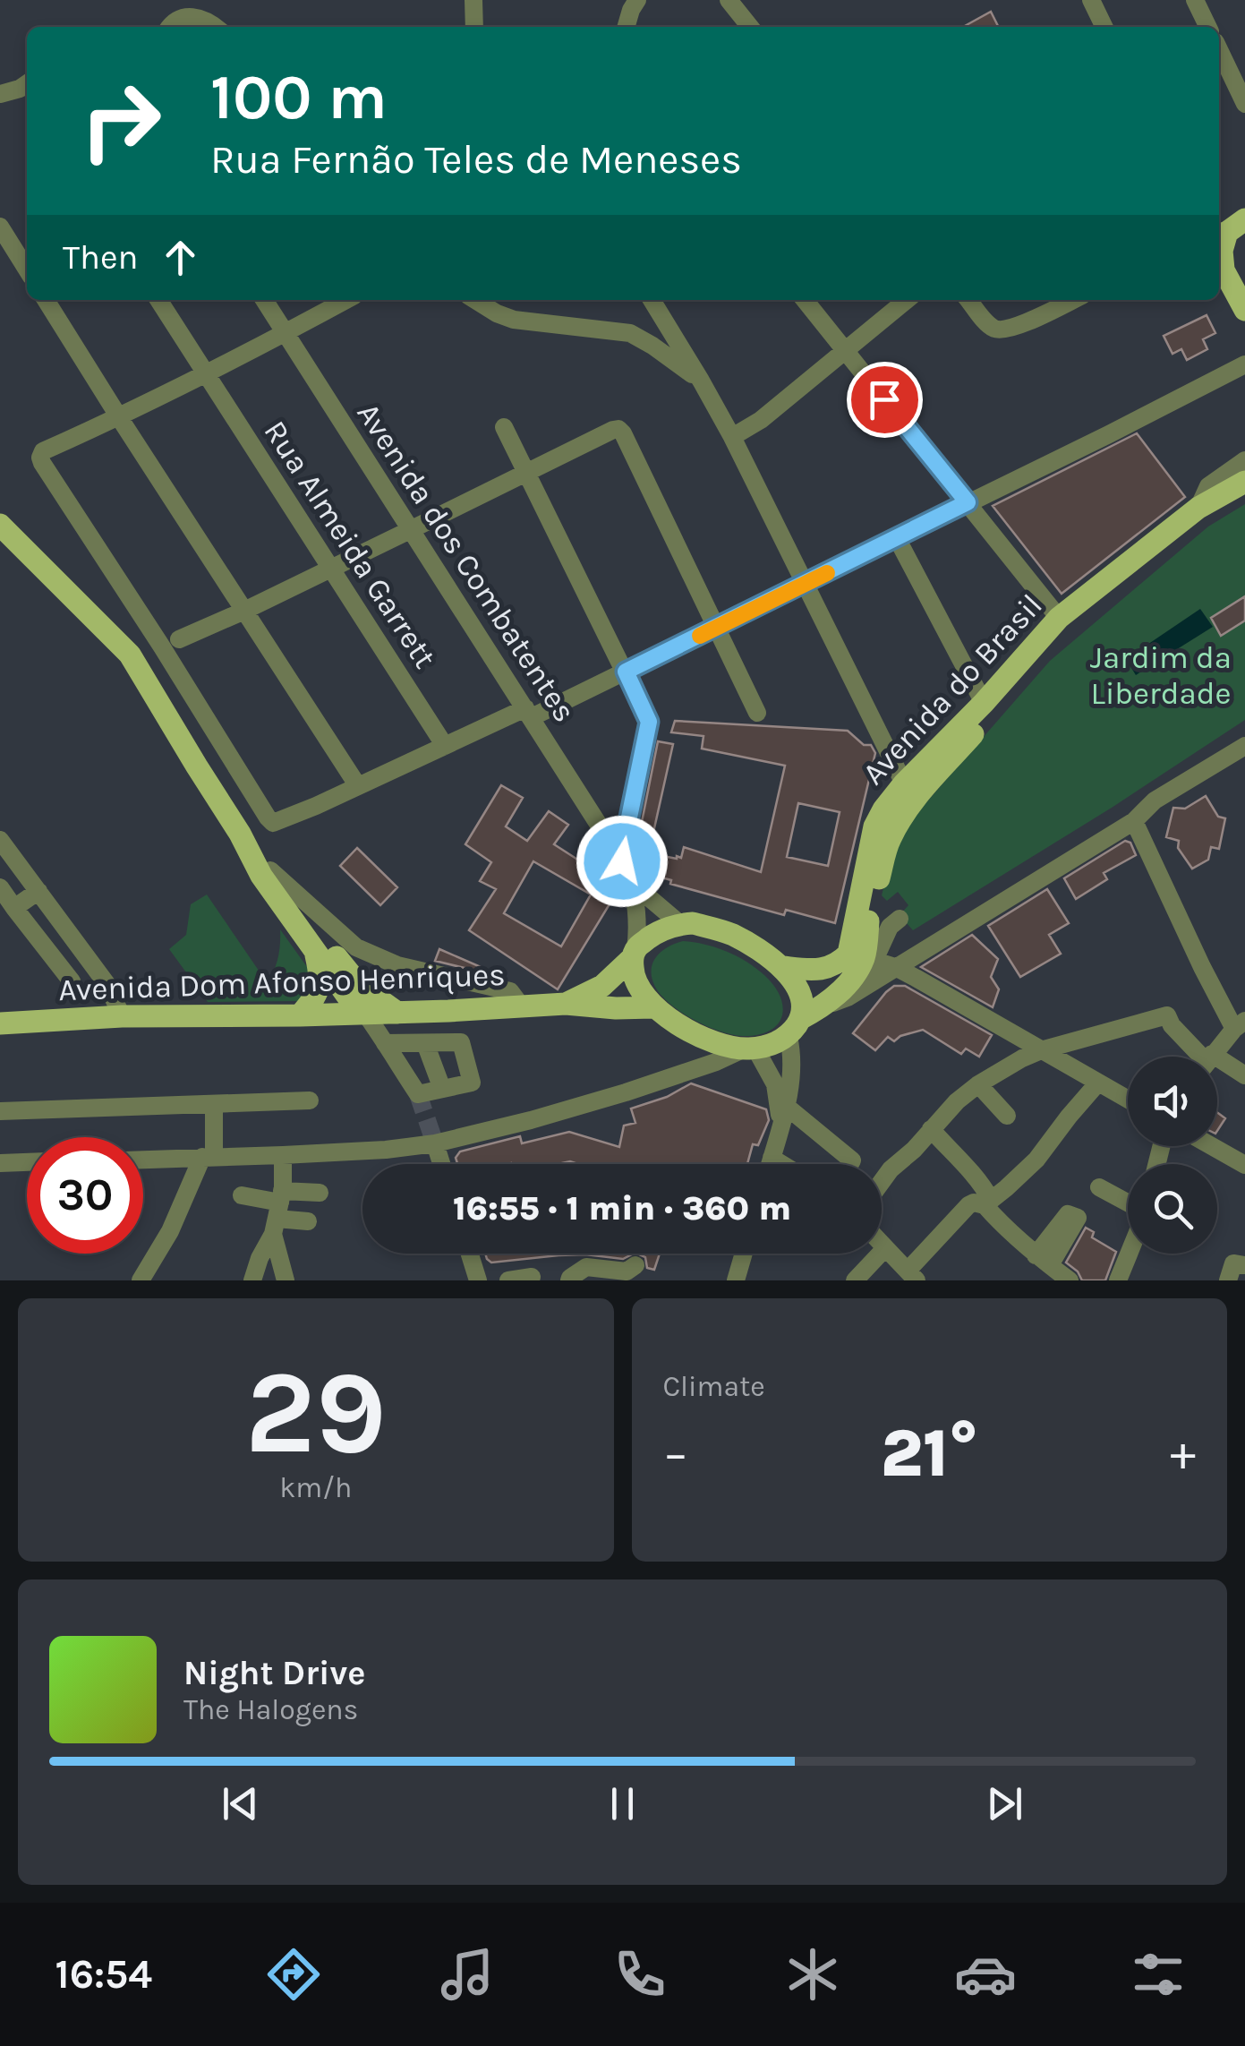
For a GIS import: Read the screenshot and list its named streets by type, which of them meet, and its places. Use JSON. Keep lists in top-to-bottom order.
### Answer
{
  "streets": {
    "main road": ["Avenida do Brasil", "Avenida Dom Afonso Henriques"],
    "street": ["Rua Almeida Garrett", "Avenida dos Combatentes"]
  },
  "crossings": [
    ["Avenida do Brasil", "Avenida Dom Afonso Henriques"]
  ],
  "parks": ["Jardim da Liberdade"],
  "page": {
    "turn": ["100 m", "Rua Fernão Teles de Meneses"],
    "then": "Then",
    "limit": "30",
    "trip": "16:55 · 1 min · 360 m",
    "tile": [
      ["29", "km/h"],
      "Climate"
    ],
    "heat": ["−", "21°", "+"],
    "song": ["Night Drive", "The Halogens"],
    "tabs": "16:54"
  }
}
